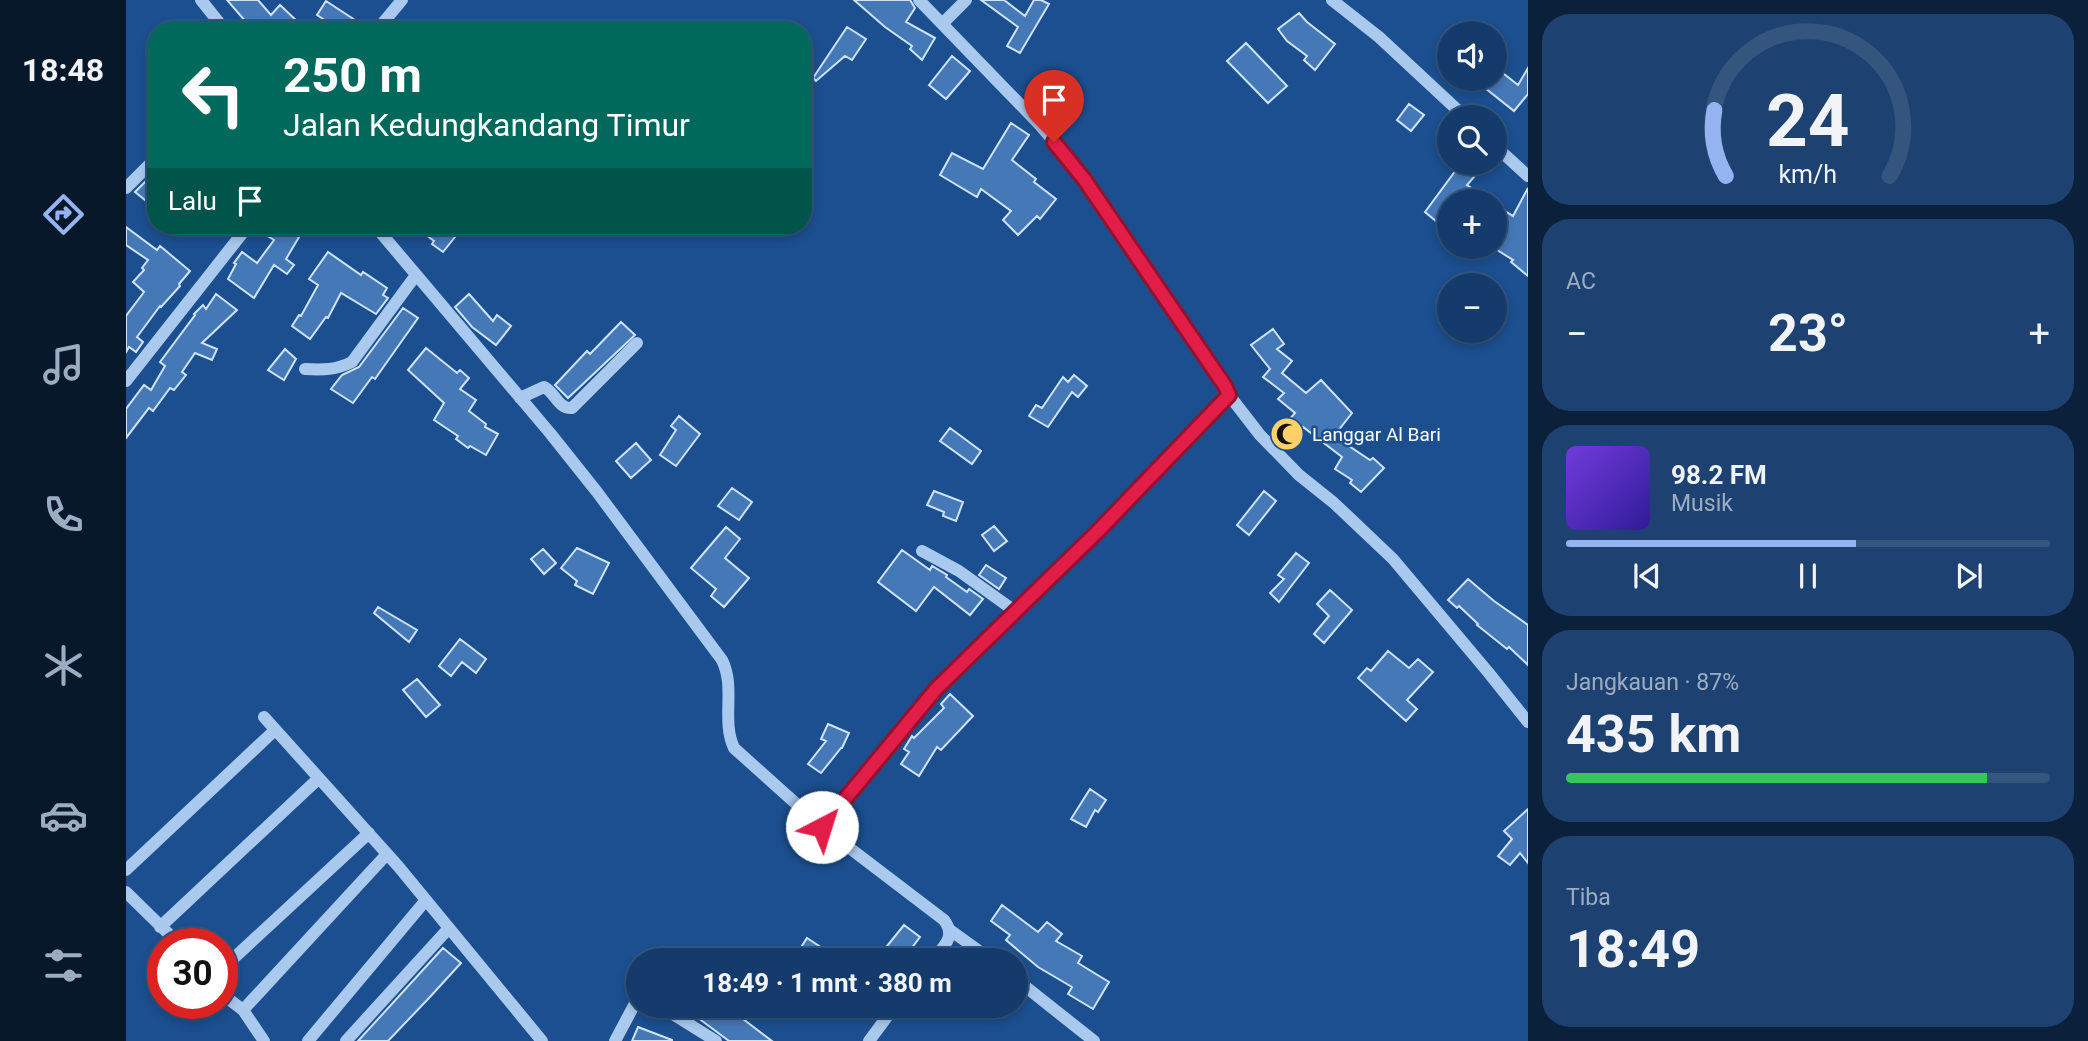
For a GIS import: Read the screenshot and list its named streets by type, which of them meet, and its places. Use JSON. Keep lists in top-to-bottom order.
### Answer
{
  "places": {
    "mosque": ["Langgar Al Bari"]
  },
  "page": {
    "tabs": "18:48",
    "map_buttons": ["+", "−"],
    "turn": ["250 m", "Jalan Kedungkandang Timur"],
    "then": "Lalu",
    "tile": [
      "AC",
      ["Jangkauan · 87%", "435 km"],
      ["Tiba", "18:49"]
    ],
    "heat": ["−", "23°", "+"],
    "song": ["98.2 FM", "Musik"],
    "limit": "30",
    "trip": "18:49 · 1 mnt · 380 m",
    "gauge": ["24", "km/h"]
  }
}
